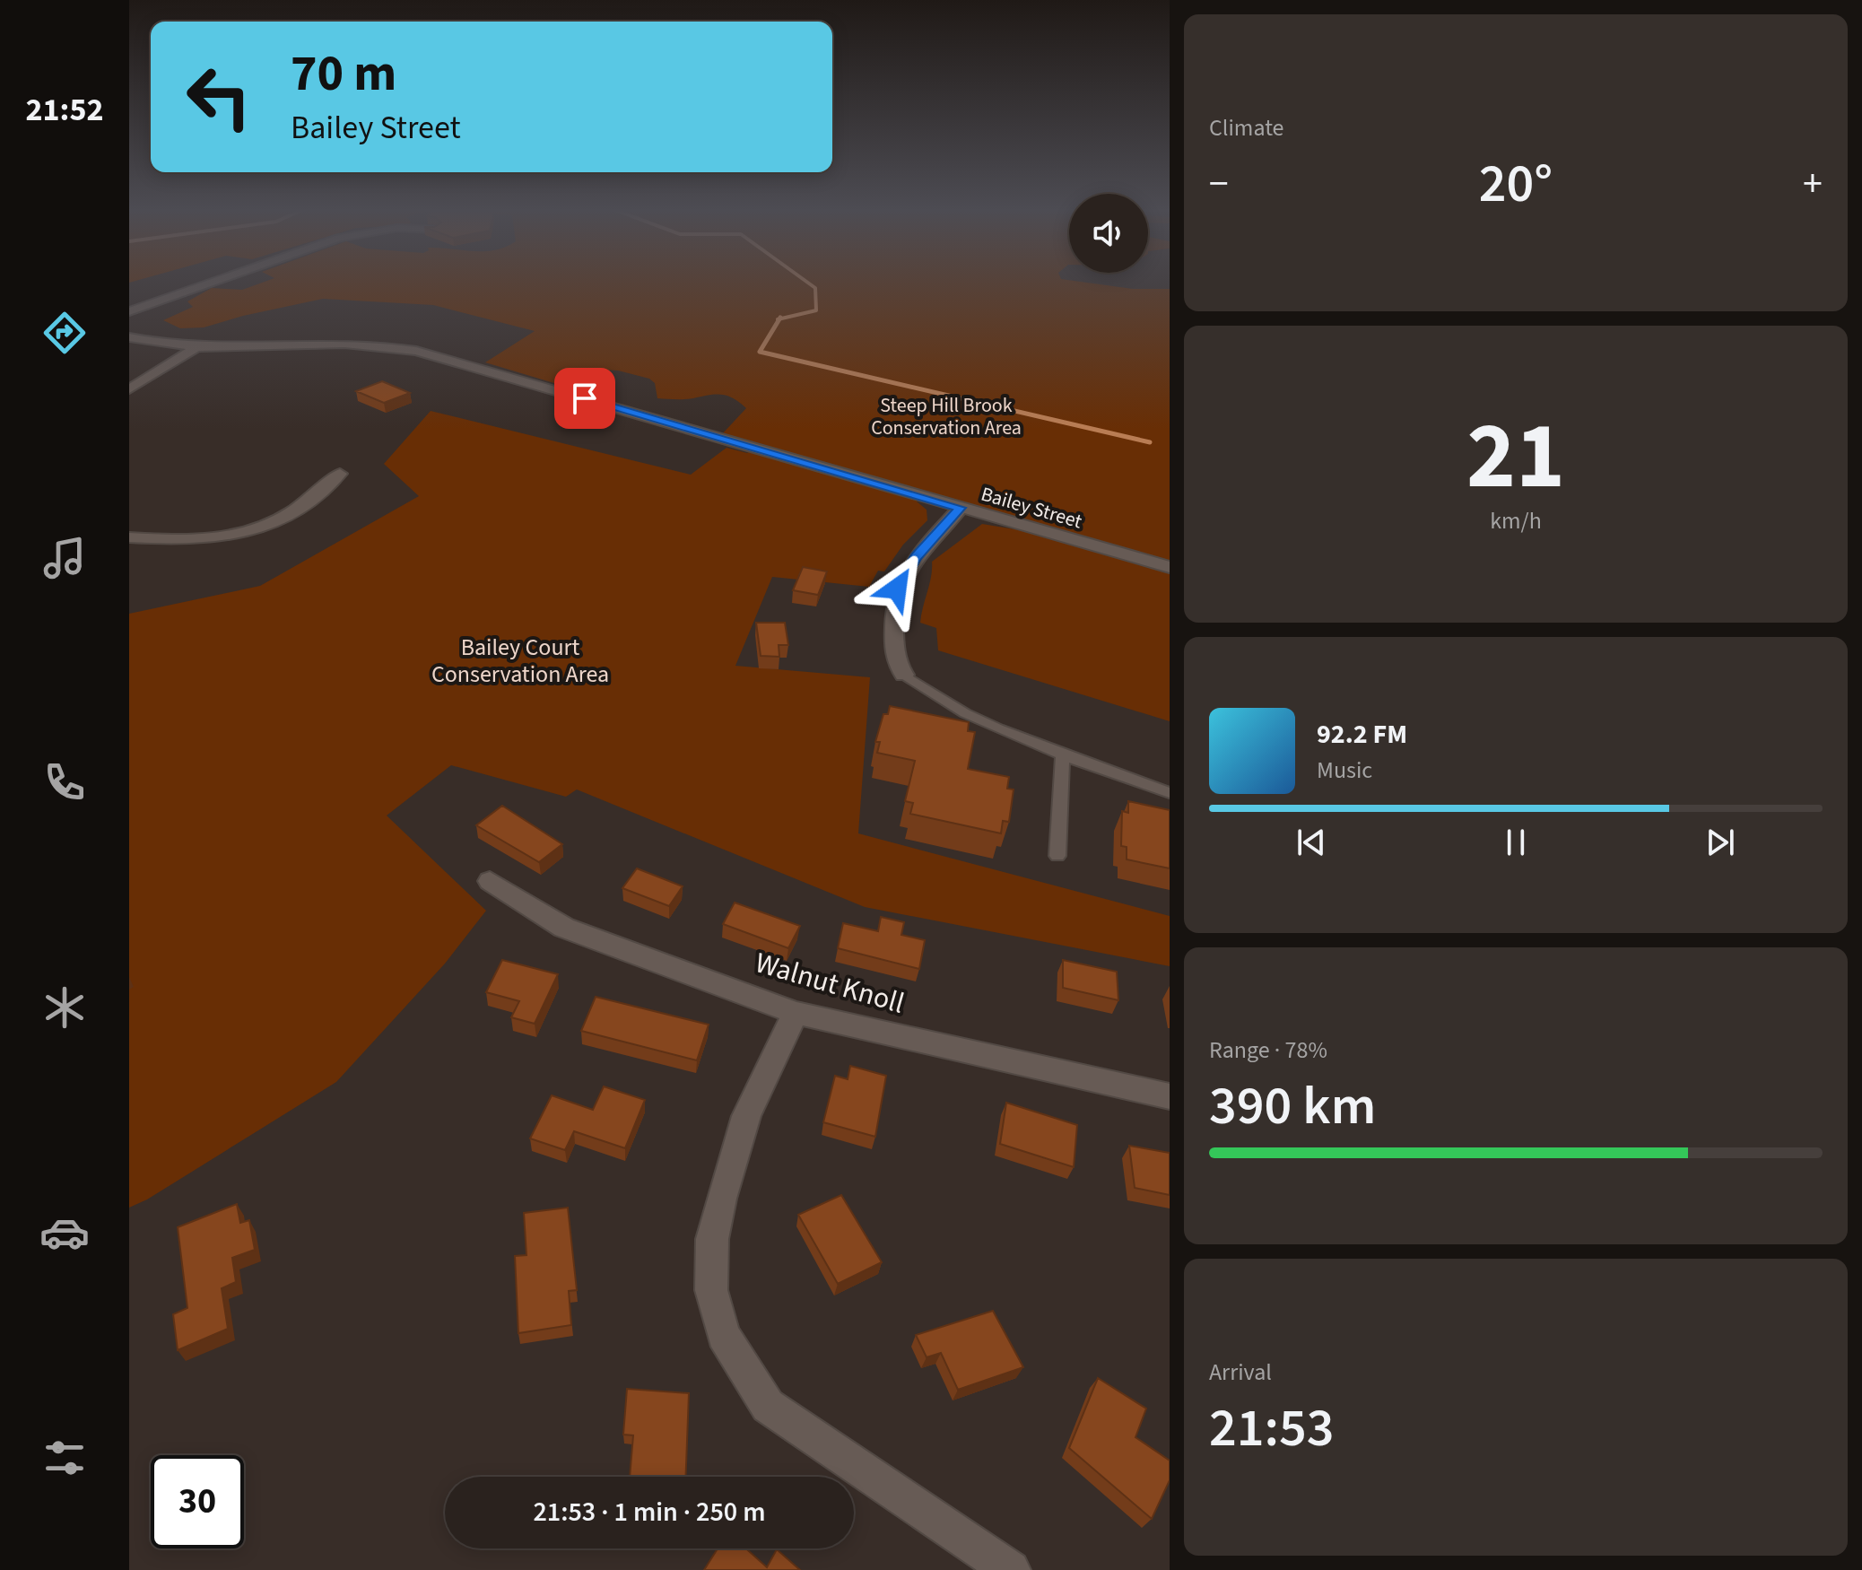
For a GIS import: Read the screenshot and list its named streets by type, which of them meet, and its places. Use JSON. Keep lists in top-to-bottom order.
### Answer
{
  "streets": {
    "street": ["Bailey Street", "Walnut Knoll"]
  },
  "parks": ["Steep Hill Brook Conservation Area", "Bailey Court Conservation Area"],
  "page": {
    "tabs": "21:52",
    "tile": [
      "Climate",
      ["21", "km/h"],
      ["Range · 78%", "390 km"],
      ["Arrival", "21:53"]
    ],
    "turn": ["70 m", "Bailey Street"],
    "heat": ["−", "20°", "+"],
    "song": ["92.2 FM", "Music"],
    "limit": "30",
    "trip": "21:53 · 1 min · 250 m"
  }
}
